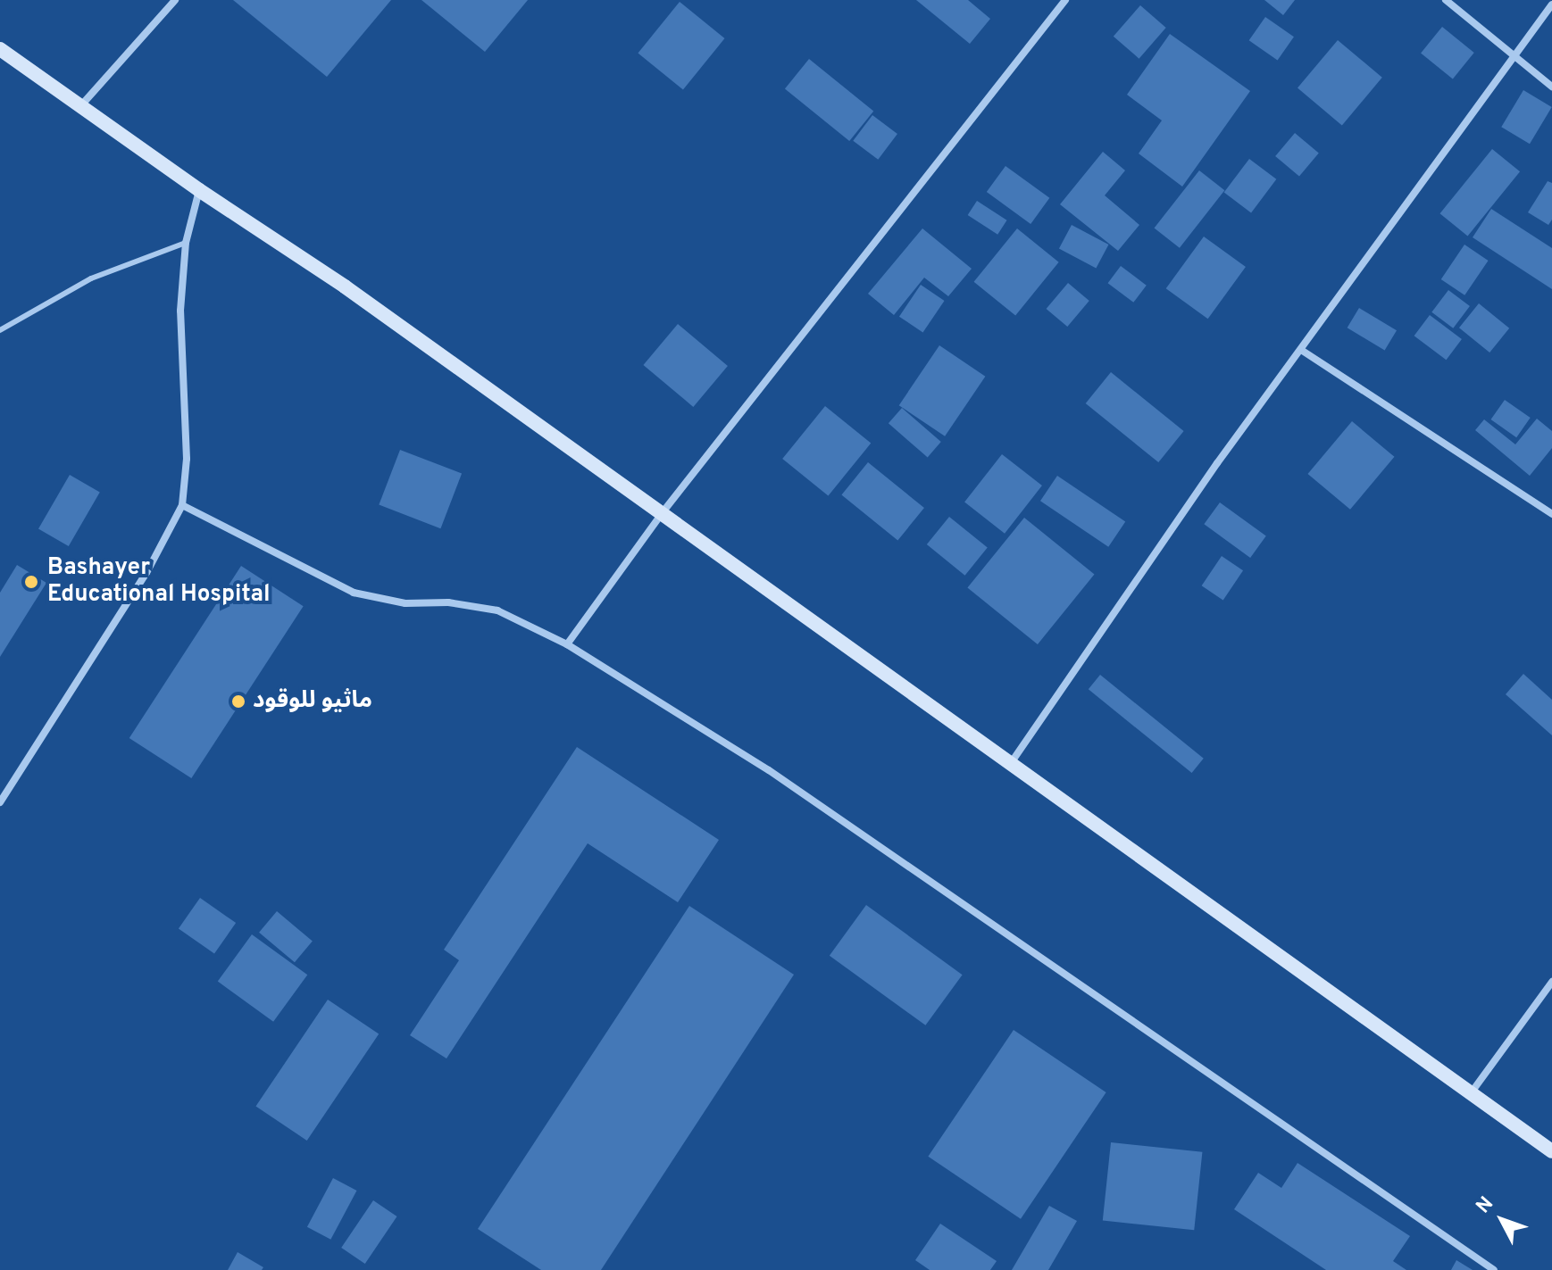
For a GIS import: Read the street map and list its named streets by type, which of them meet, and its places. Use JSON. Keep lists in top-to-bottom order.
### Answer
{
  "places": ["Bashayer Educational Hospital", "ماثيو للوقود"],
  "north": "top left"
}
